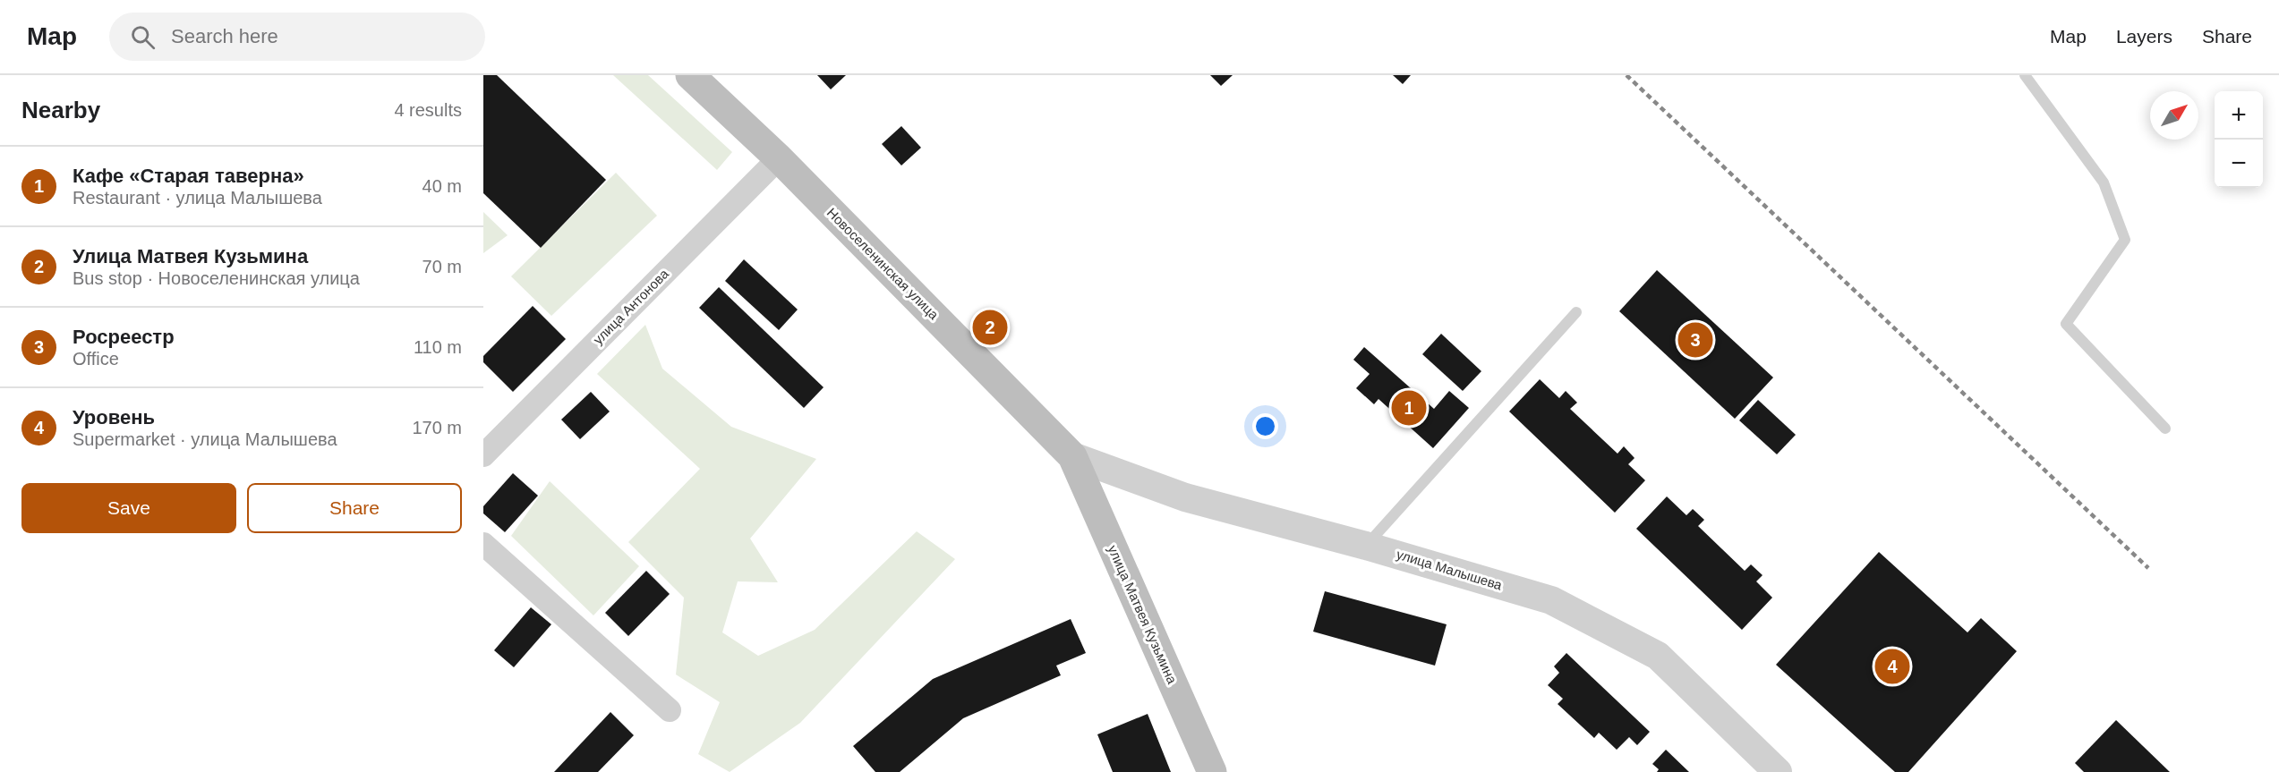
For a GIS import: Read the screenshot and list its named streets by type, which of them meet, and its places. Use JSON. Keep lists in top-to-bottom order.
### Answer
{
  "streets": {
    "main road": ["Новоселенинская улица", "улица Матвея Кузьмина"],
    "street": ["улица Антонова", "улица Малышева"]
  },
  "crossings": [
    ["Новоселенинская улица", "улица Антонова"],
    ["Новоселенинская улица", "улица Малышева"],
    ["Новоселенинская улица", "улица Матвея Кузьмина"],
    ["улица Малышева", "улица Матвея Кузьмина"]
  ],
  "north": "top right",
  "page": {
    "header": "Map",
    "search": "Search here",
    "nav": ["Map", "Layers", "Share"],
    "heading": ["Nearby", "4 results"],
    "map_buttons": ["+", "−"],
    "list": [
      {
        "mark": "1",
        "name": "Кафе «Старая таверна»",
        "note": "Restaurant · улица Малышева",
        "value": "40 m"
      },
      {
        "mark": "2",
        "name": "Улица Матвея Кузьмина",
        "note": "Bus stop · Новоселенинская улица",
        "value": "70 m"
      },
      {
        "mark": "3",
        "name": "Росреестр",
        "note": "Office",
        "value": "110 m"
      },
      {
        "mark": "4",
        "name": "Уровень",
        "note": "Supermarket · улица Малышева",
        "value": "170 m"
      }
    ],
    "pins": [
      "2",
      "3",
      "1",
      "4"
    ],
    "buttons": ["Save", "Share"]
  }
}
